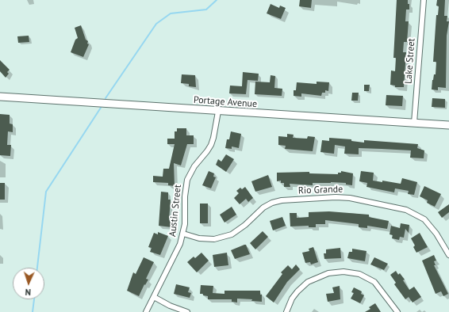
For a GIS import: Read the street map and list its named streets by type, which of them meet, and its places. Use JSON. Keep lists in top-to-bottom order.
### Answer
{
  "streets": {
    "street": [
      "Lake Street",
      "Portage Avenue",
      "Rio Grande",
      "Austin Street"
    ]
  },
  "crossings": [
    ["Lake Street", "Portage Avenue"],
    ["Portage Avenue", "Austin Street"],
    ["Rio Grande", "Austin Street"]
  ],
  "north": "bottom"
}
